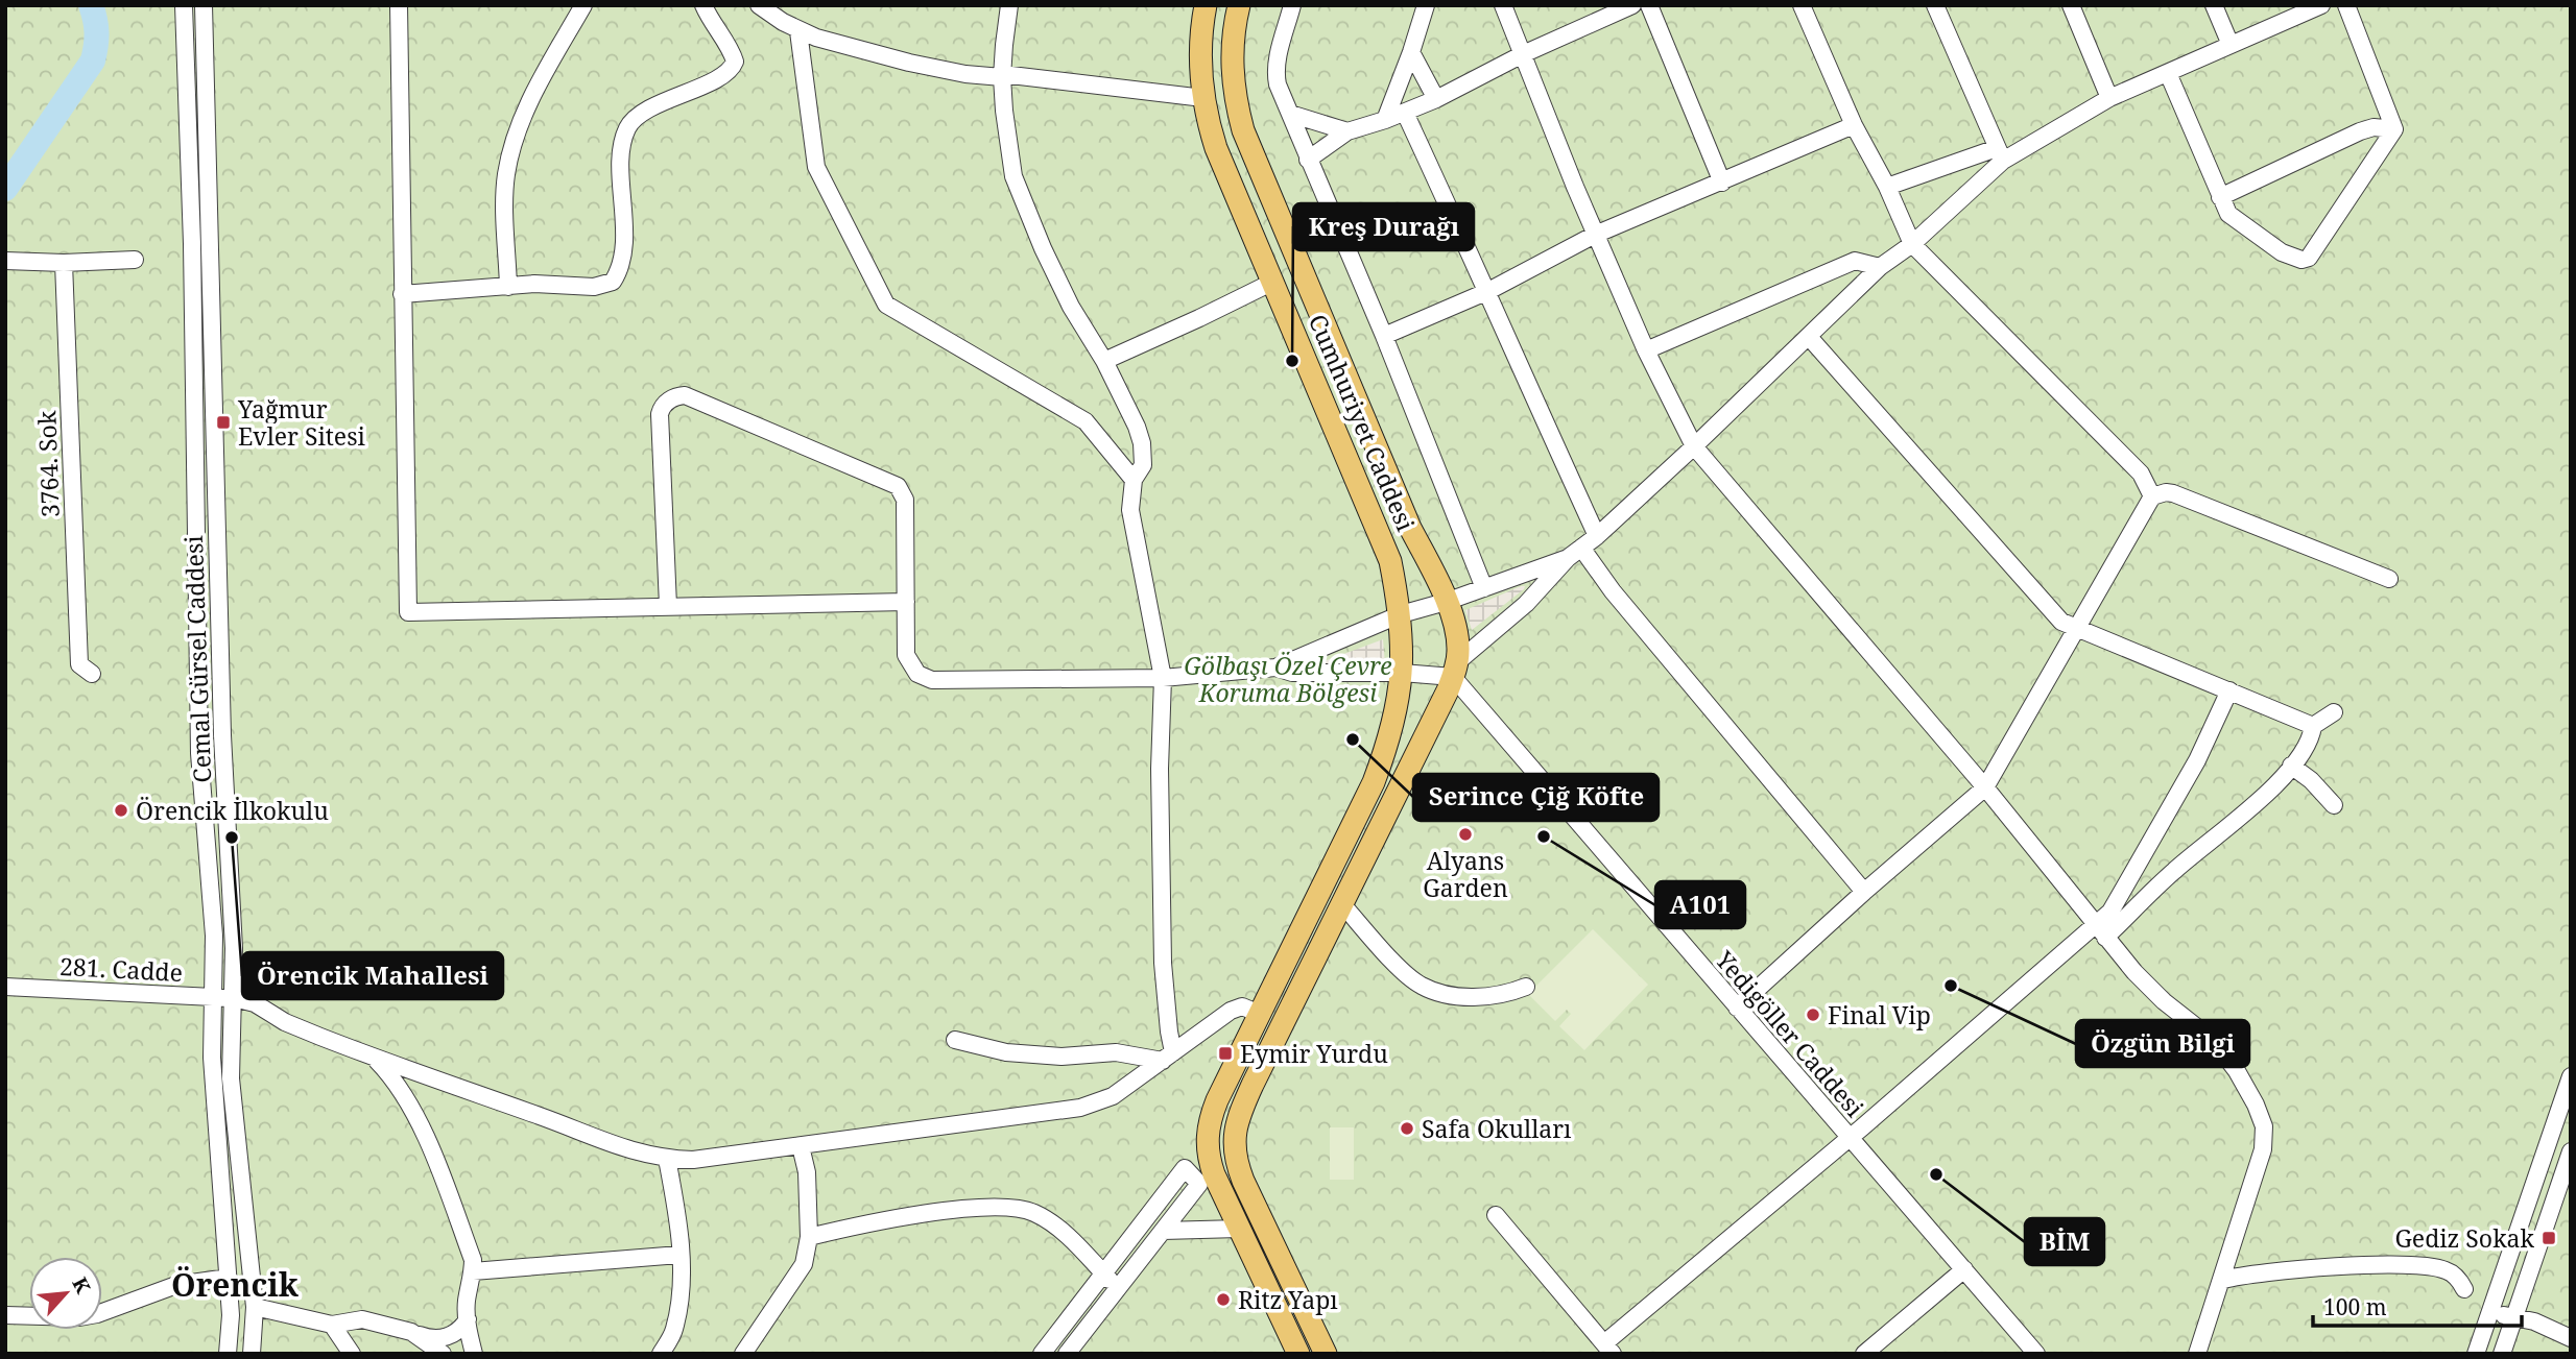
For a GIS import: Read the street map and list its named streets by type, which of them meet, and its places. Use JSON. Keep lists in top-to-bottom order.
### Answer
{
  "streets": {
    "main road": ["Cumhuriyet Caddesi"],
    "street": [
      "3764. Sok",
      "Cemal Gürsel Caddesi",
      "281. Cadde",
      "Yedigöller Caddesi"
    ]
  },
  "crossings": [
    ["Cumhuriyet Caddesi", "281. Cadde"],
    ["Cumhuriyet Caddesi", "Yedigöller Caddesi"],
    ["Cemal Gürsel Caddesi", "281. Cadde"]
  ],
  "districts": ["Örencik"],
  "parks": ["Gölbaşı Özel Çevre Koruma Bölgesi"],
  "places": {
    "other": [
      "Kreş Durağı",
      "Serince Çiğ Köfte",
      "Örencik İlkokulu",
      "Alyans Garden",
      "A101",
      "Örencik Mahallesi",
      "Özgün Bilgi",
      "Final Vip",
      "Safa Okulları",
      "BİM",
      "Ritz Yapı"
    ],
    "transit": ["Yağmur Evler Sitesi", "Eymir Yurdu", "Gediz Sokak"]
  },
  "scale_bar": "100 m",
  "north": "top right"
}
